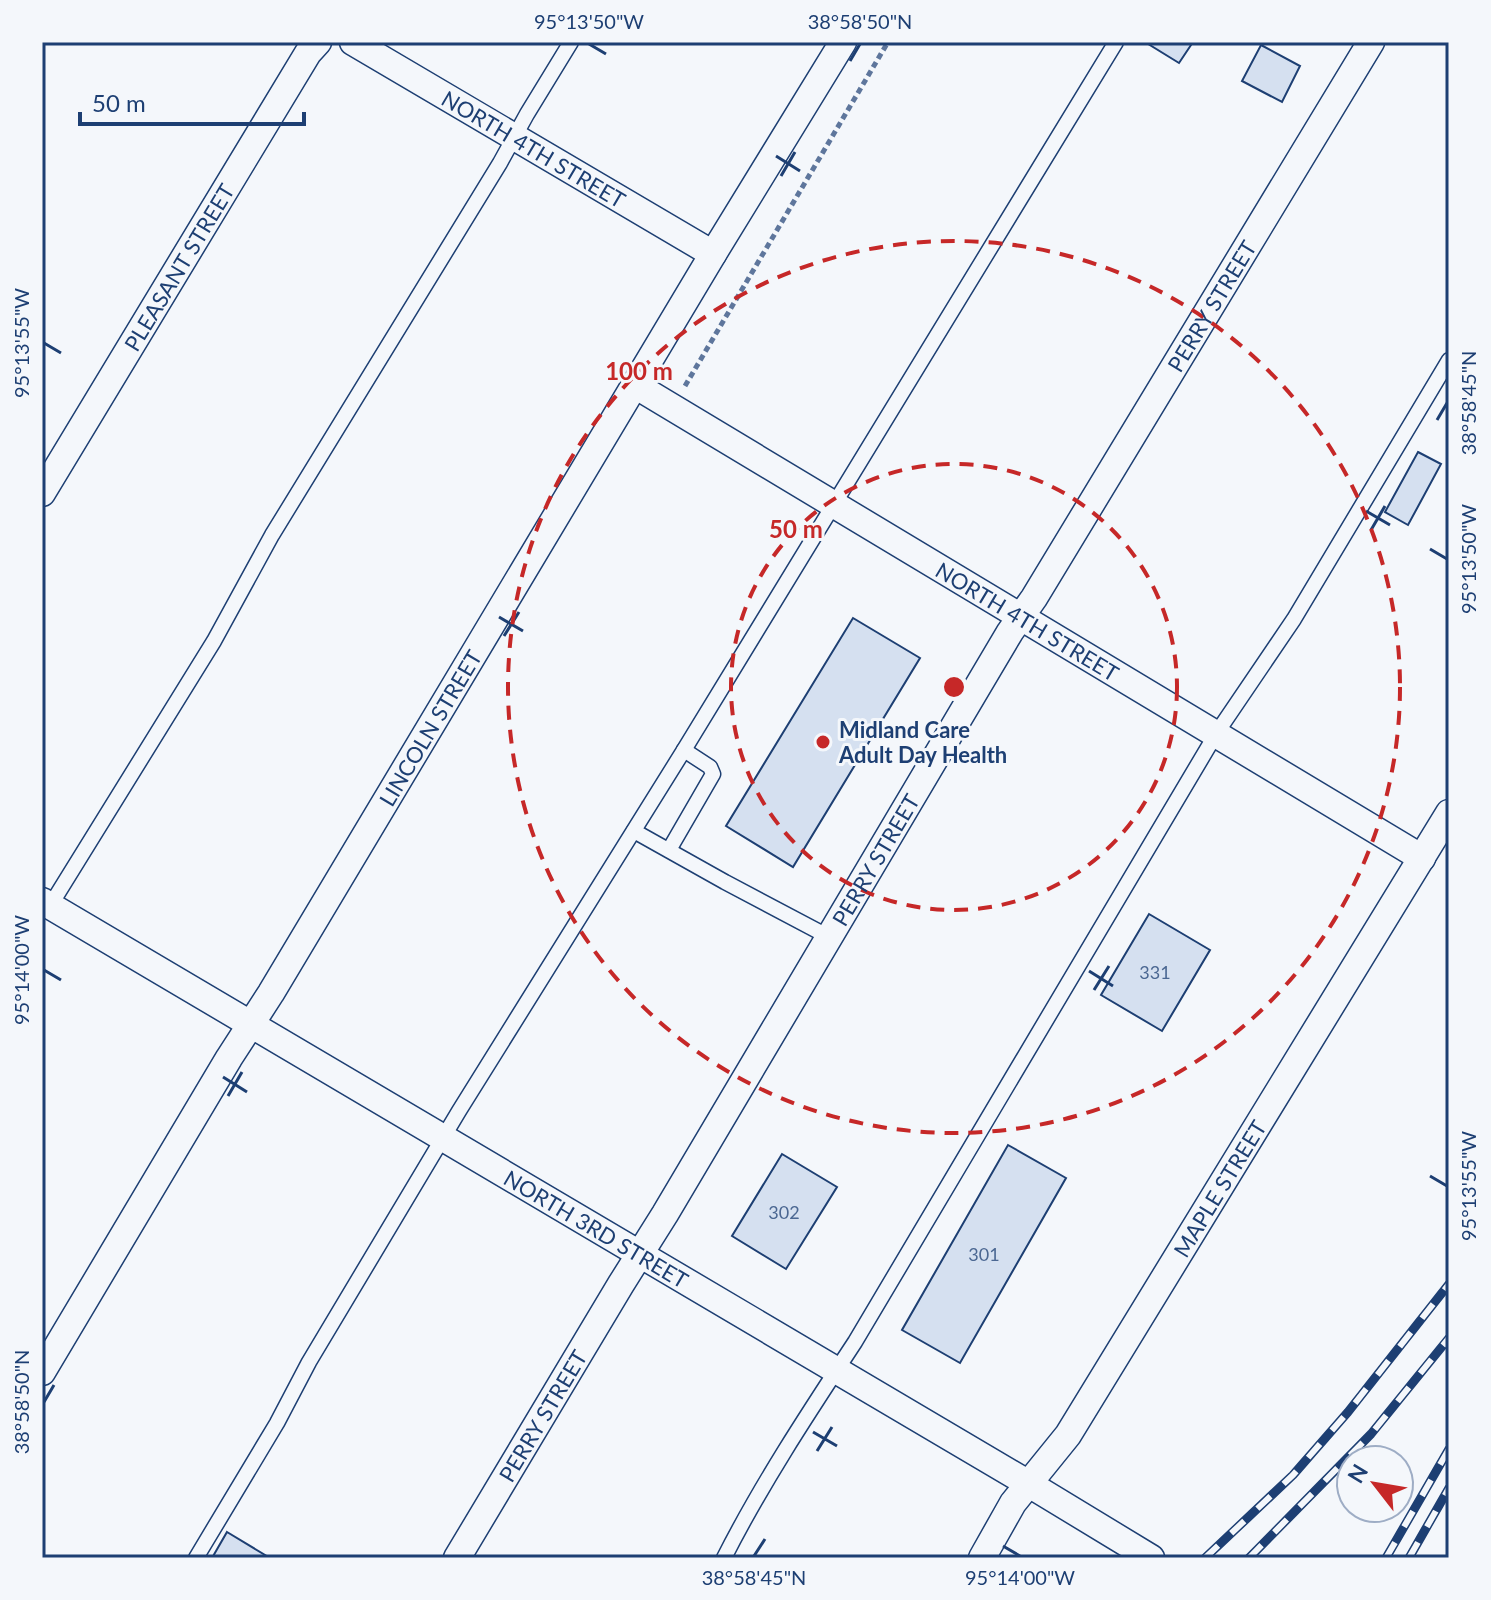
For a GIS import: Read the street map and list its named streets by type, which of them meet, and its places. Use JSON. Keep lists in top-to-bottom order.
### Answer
{
  "streets": {
    "street": [
      "NORTH 4TH STREET",
      "PLEASANT STREET",
      "PERRY STREET",
      "LINCOLN STREET",
      "MAPLE STREET",
      "NORTH 3RD STREET"
    ]
  },
  "crossings": [
    ["NORTH 4TH STREET", "PERRY STREET"],
    ["NORTH 4TH STREET", "LINCOLN STREET"],
    ["NORTH 4TH STREET", "MAPLE STREET"],
    ["PERRY STREET", "NORTH 3RD STREET"],
    ["LINCOLN STREET", "NORTH 3RD STREET"],
    ["MAPLE STREET", "NORTH 3RD STREET"]
  ],
  "places": ["Midland Care Adult Day Health"],
  "house_numbers": ["331", "302", "301"],
  "scale_bar": "50 m",
  "north": "top left",
  "coordinates": [
    "95°13'50\"W",
    "38°58'50\"N",
    "95°13'55\"W",
    "38°58'45\"N",
    "95°14'00\"W"
  ],
  "rings": ["100 m", "50 m"]
}
